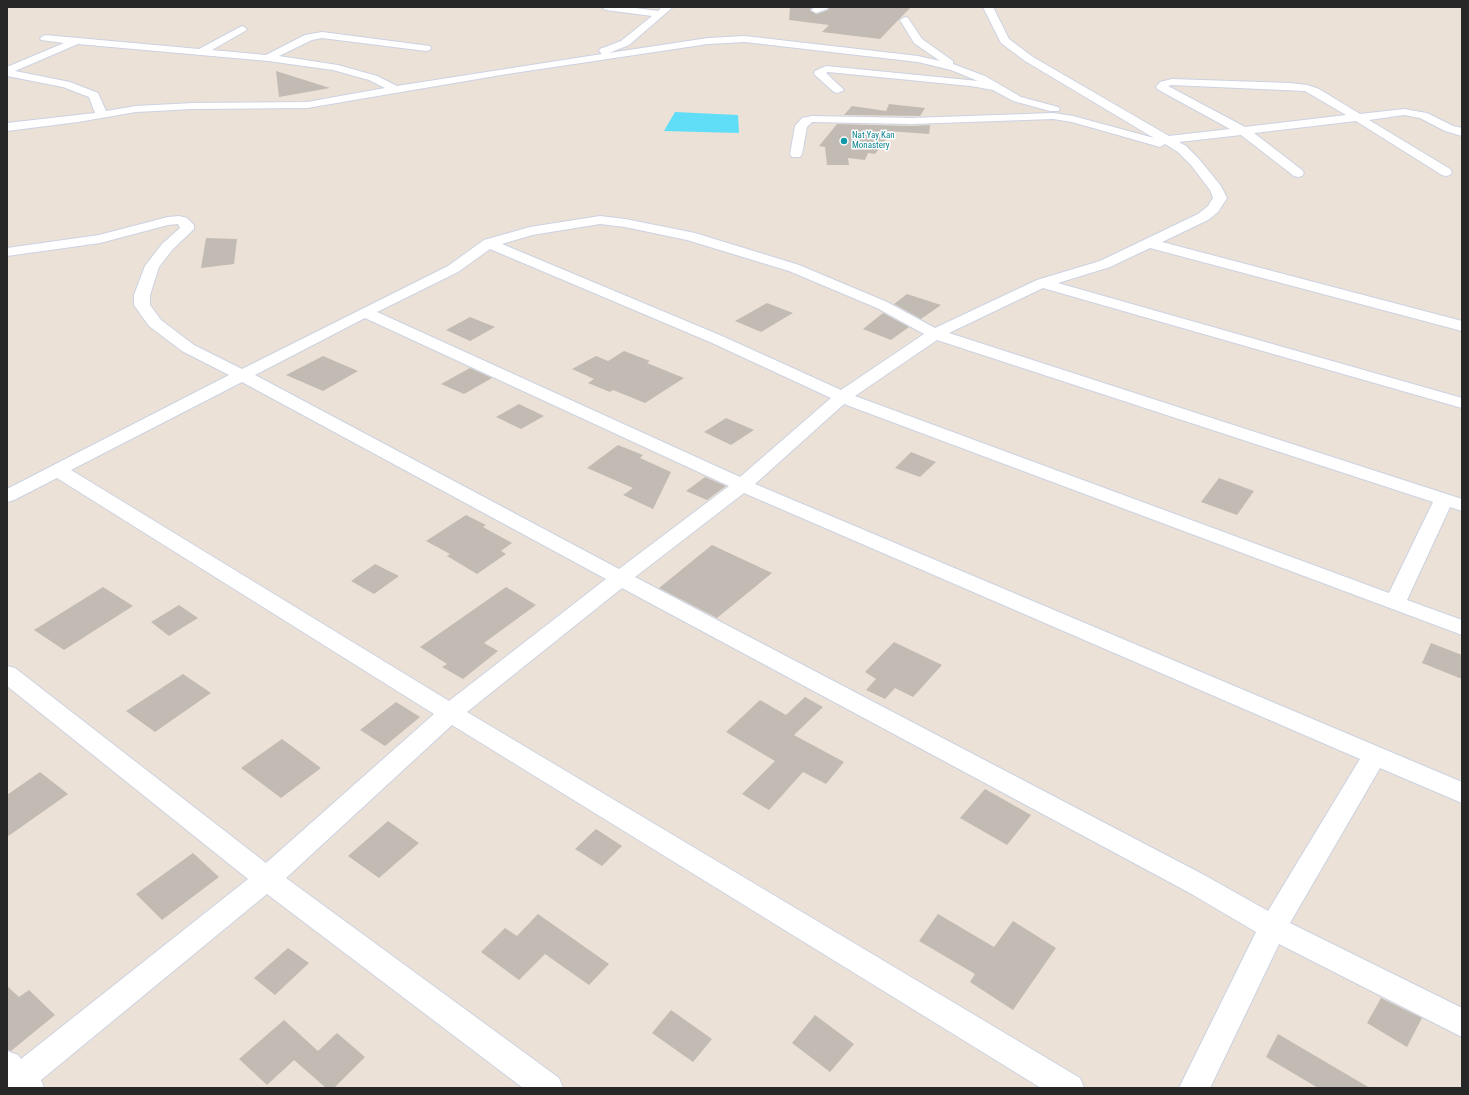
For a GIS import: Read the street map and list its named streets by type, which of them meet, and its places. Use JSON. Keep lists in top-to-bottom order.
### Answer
{
  "places": ["Nat Yay Kan Monastery"]
}
